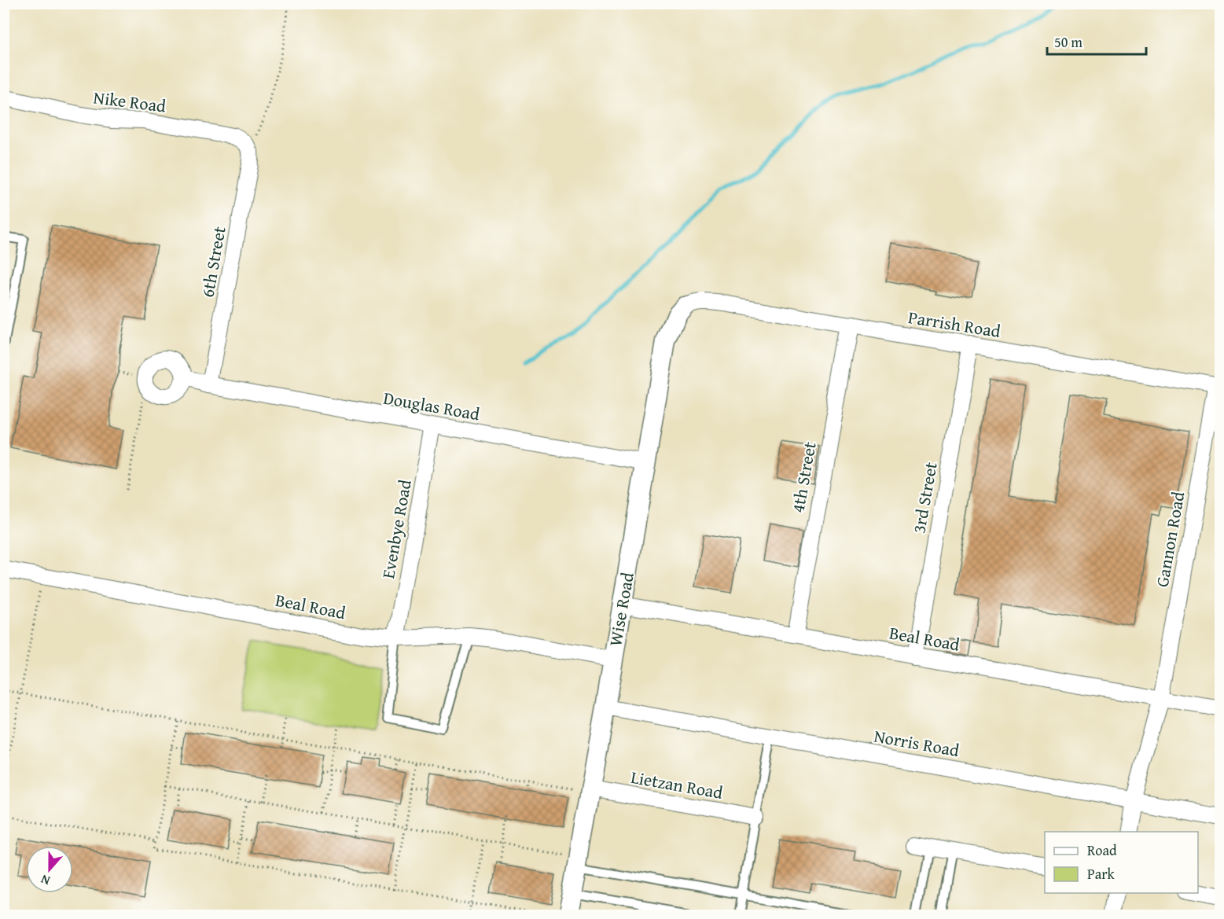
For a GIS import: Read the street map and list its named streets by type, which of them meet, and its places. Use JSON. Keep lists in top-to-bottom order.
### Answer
{
  "streets": {
    "street": [
      "Nike Road",
      "6th Street",
      "Parrish Road",
      "Douglas Road",
      "4th Street",
      "3rd Street",
      "Evenbye Road",
      "Gannon Road",
      "Beal Road",
      "Wise Road",
      "Norris Road",
      "Lietzan Road"
    ]
  },
  "crossings": [
    ["Nike Road", "6th Street"],
    ["6th Street", "Douglas Road"],
    ["Parrish Road", "4th Street"],
    ["Parrish Road", "3rd Street"],
    ["Parrish Road", "Gannon Road"],
    ["Parrish Road", "Wise Road"],
    ["Douglas Road", "Evenbye Road"],
    ["Douglas Road", "Wise Road"],
    ["4th Street", "Beal Road"],
    ["3rd Street", "Beal Road"],
    ["Evenbye Road", "Beal Road"],
    ["Gannon Road", "Beal Road"],
    ["Gannon Road", "Norris Road"],
    ["Beal Road", "Wise Road"],
    ["Wise Road", "Norris Road"],
    ["Wise Road", "Lietzan Road"]
  ],
  "legend": ["Road", "Park"],
  "scale_bar": "50 m",
  "north": "bottom"
}
